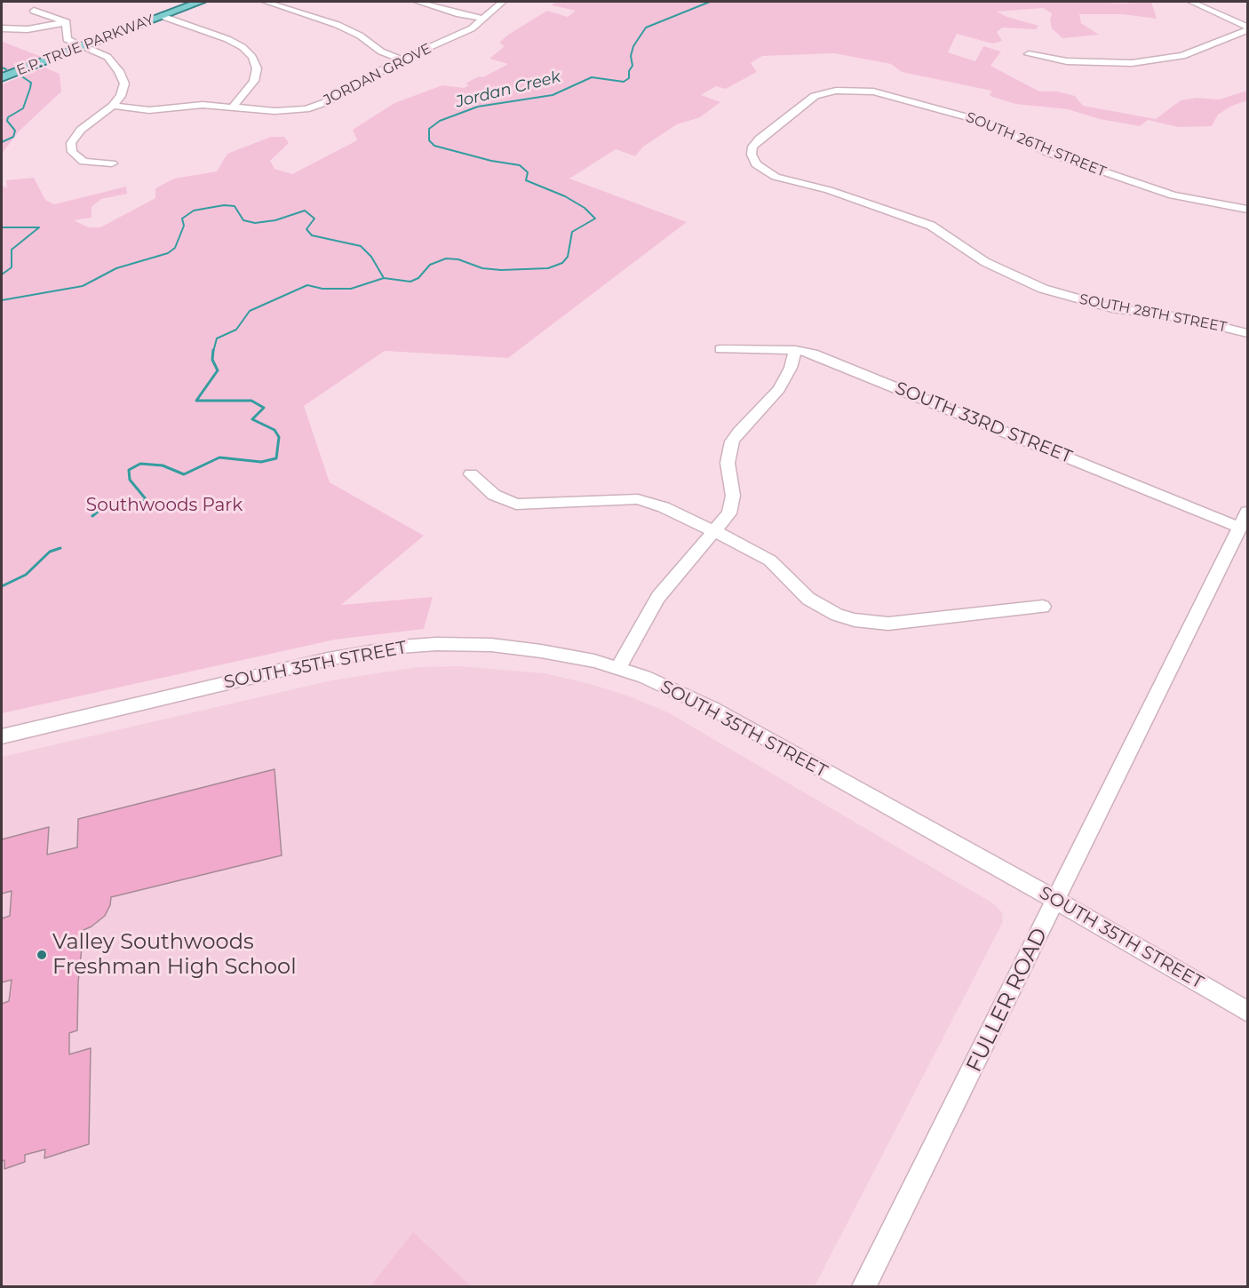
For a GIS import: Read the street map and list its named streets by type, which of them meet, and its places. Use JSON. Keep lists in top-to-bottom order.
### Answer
{
  "streets": {
    "main road": ["E.P. TRUE PARKWAY"],
    "street": [
      "JORDAN GROVE",
      "SOUTH 26TH STREET",
      "SOUTH 28TH STREET",
      "SOUTH 33RD STREET",
      "SOUTH 35TH STREET",
      "FULLER ROAD"
    ]
  },
  "crossings": [
    ["SOUTH 26TH STREET", "SOUTH 28TH STREET"],
    ["SOUTH 33RD STREET", "FULLER ROAD"],
    ["SOUTH 35TH STREET", "FULLER ROAD"]
  ],
  "water": ["Jordan Creek"],
  "parks": ["Southwoods Park"],
  "places": ["Valley Southwoods Freshman High School"]
}
